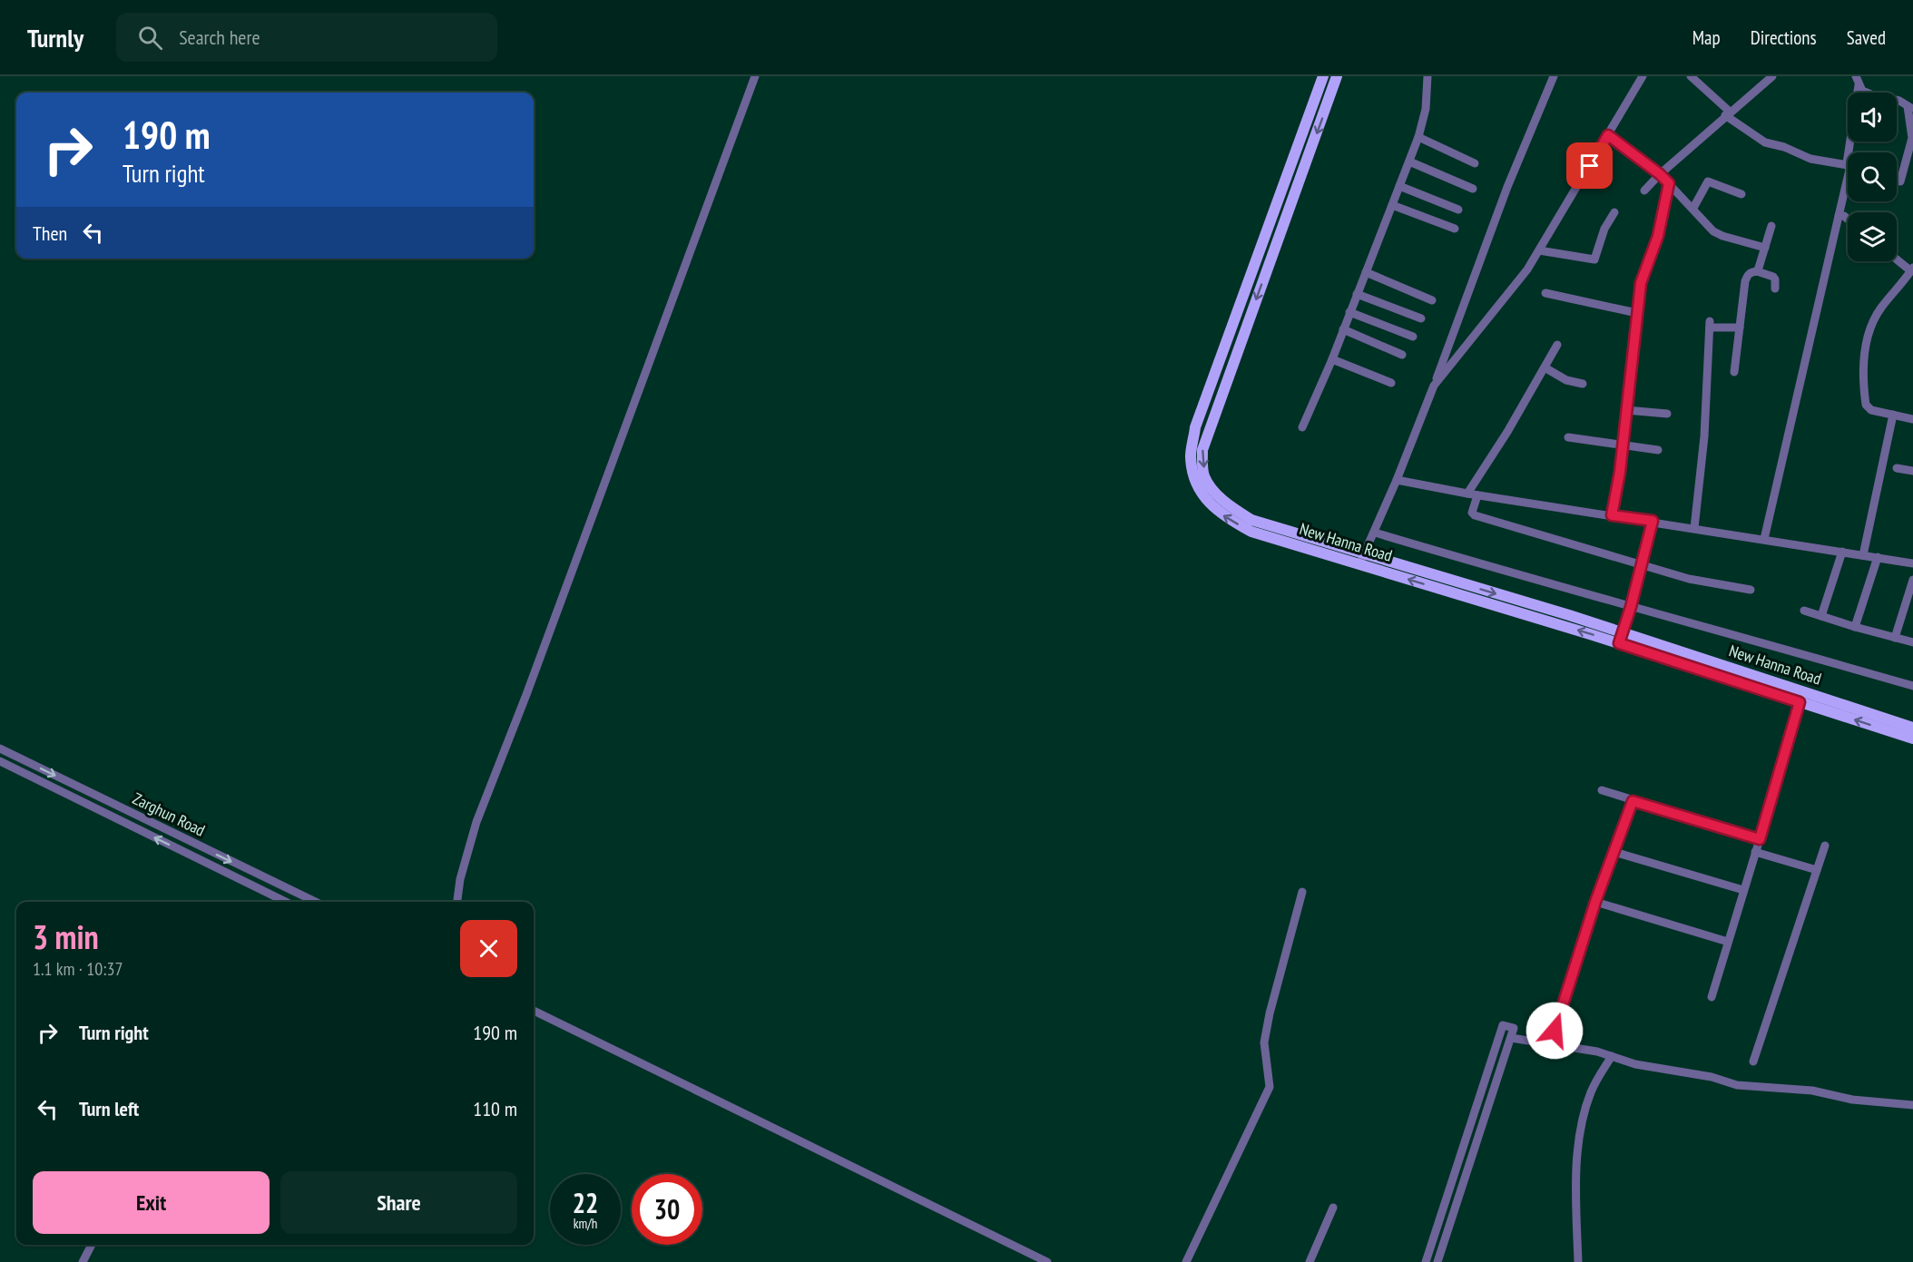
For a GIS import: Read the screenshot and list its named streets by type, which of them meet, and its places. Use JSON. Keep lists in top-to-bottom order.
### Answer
{
  "streets": {
    "main road": ["New Hanna Road"],
    "street": ["Zarghun Road"]
  },
  "page": {
    "header": "Turnly",
    "search": "Search here",
    "nav": ["Map", "Directions", "Saved"],
    "turn": ["190 m", "Turn right"],
    "then": "Then",
    "heading": ["3 min", "1.1 km · 10:37"],
    "list": [
      {
        "name": "Turn right",
        "value": "190 m"
      },
      {
        "name": "Turn left",
        "value": "110 m"
      }
    ],
    "buttons": ["Exit", "Share"],
    "speed": "22 km/h",
    "limit": "30"
  }
}
